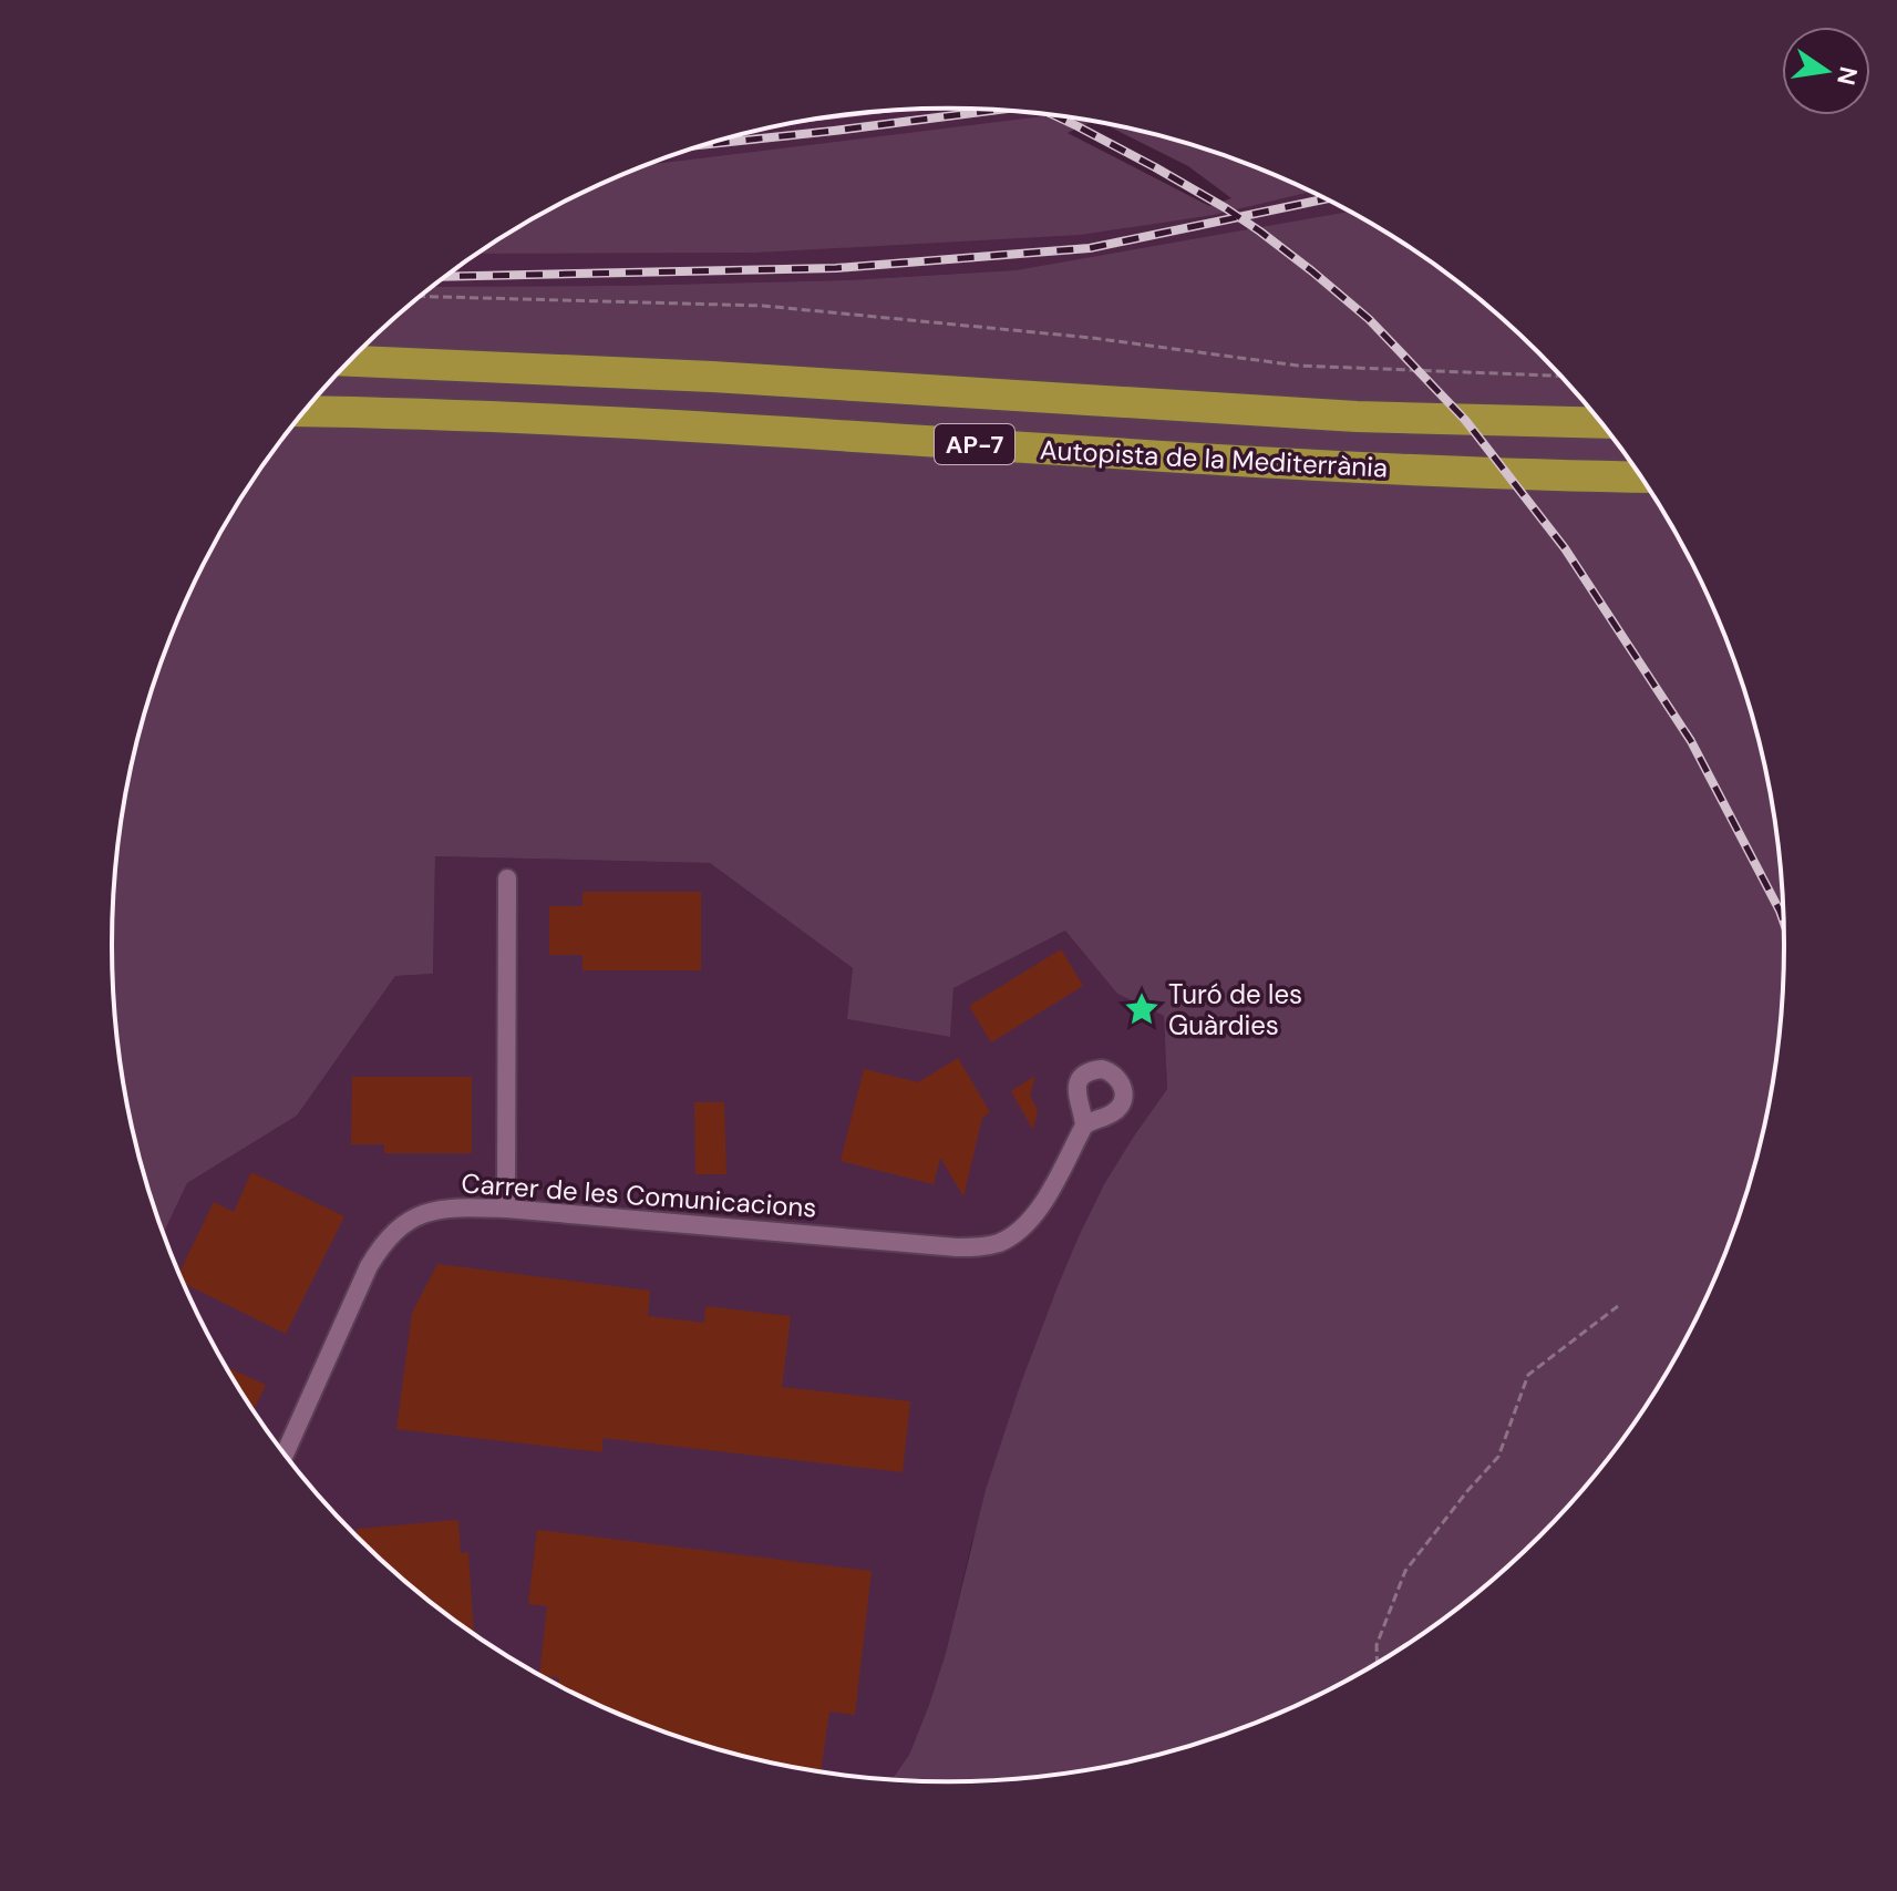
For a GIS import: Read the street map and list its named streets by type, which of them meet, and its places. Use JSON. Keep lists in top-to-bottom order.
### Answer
{
  "streets": {
    "highway": ["AP-7", "Autopista de la Mediterrània"],
    "street": ["Carrer de les Comunicacions"]
  },
  "places": {
    "place": ["Turó de les Guàrdies"]
  },
  "north": "right"
}
